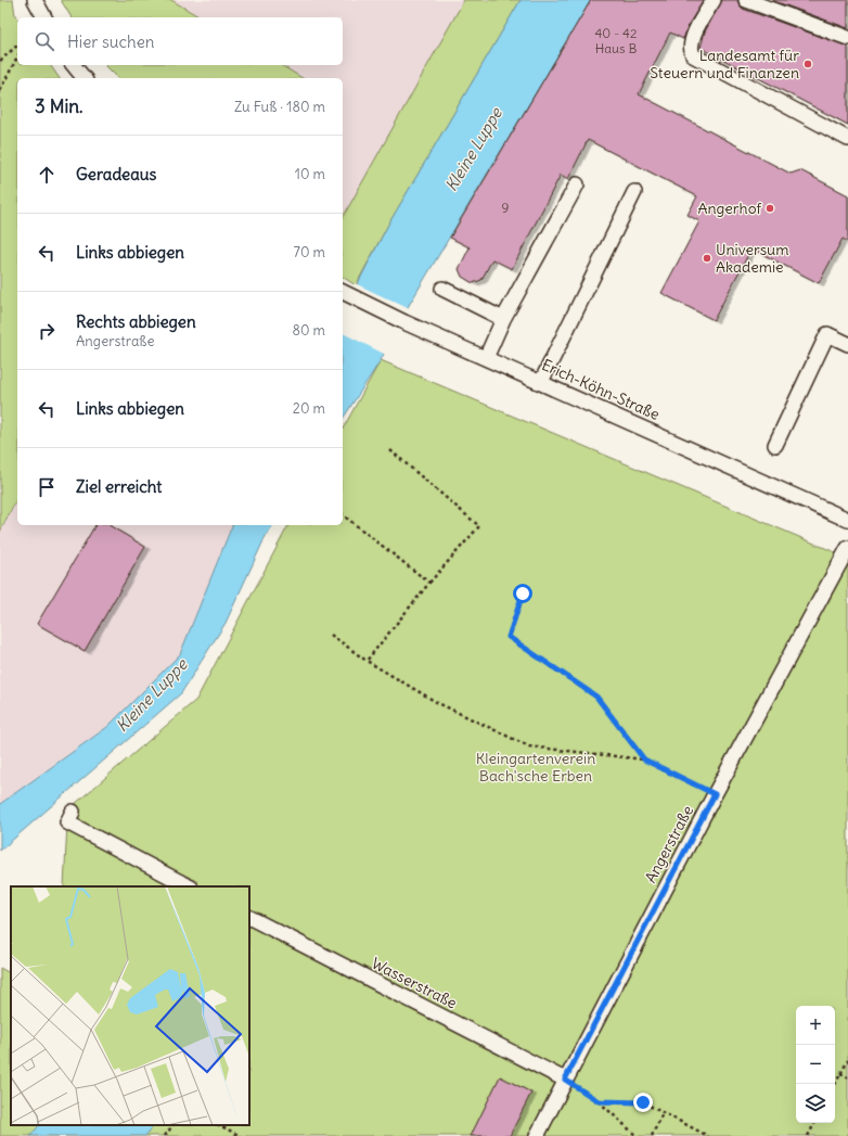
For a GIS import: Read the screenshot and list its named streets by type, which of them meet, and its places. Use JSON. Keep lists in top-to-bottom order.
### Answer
{
  "streets": {
    "lane": ["Erich-Köhn-Straße", "Angerstraße", "Wasserstraße"]
  },
  "crossings": [
    ["Angerstraße", "Wasserstraße"]
  ],
  "water": ["Kleine Luppe"],
  "parks": ["Kleingartenverein Bach'sche Erben"],
  "places": ["Landesamt für Steuern und Finanzen", "Angerhof", "Universum Akademie"],
  "house_numbers": ["40 - 42 Haus B", "9"],
  "page": {
    "search": "Hier suchen",
    "heading": ["3 Min.", "Zu Fuß · 180 m"],
    "list": [
      ["Geradeaus", "10 m"],
      ["Links abbiegen", "70 m"],
      ["Rechts abbiegen", "Angerstraße", "80 m"],
      ["Links abbiegen", "20 m"],
      "Ziel erreicht"
    ],
    "map_buttons": ["+", "−"]
  }
}
